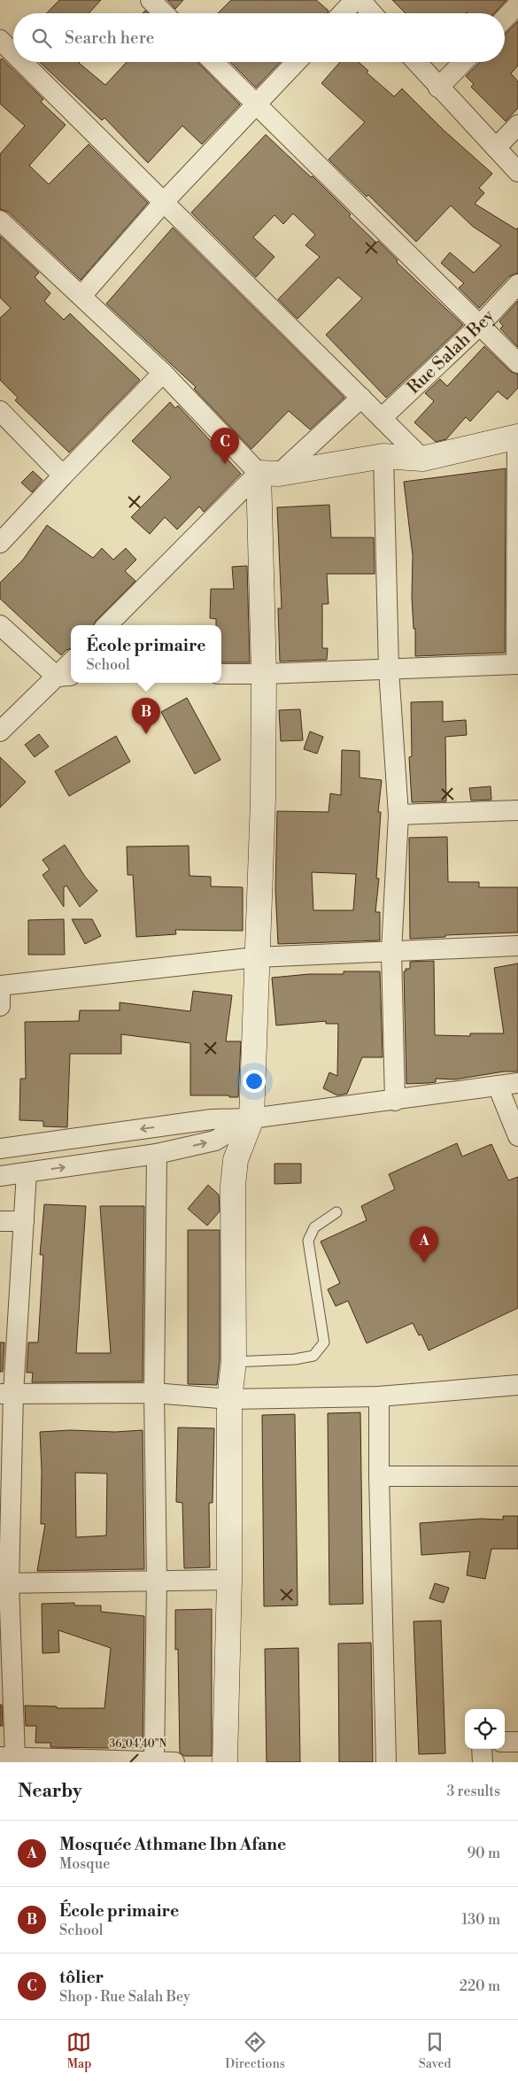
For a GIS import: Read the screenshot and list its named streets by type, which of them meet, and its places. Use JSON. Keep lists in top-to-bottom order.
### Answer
{
  "streets": {
    "street": ["Rue Salah Bey"]
  },
  "page": {
    "search": "Search here",
    "pins": ["C", "B", "A"],
    "popup": ["École primaire", "School"],
    "heading": ["Nearby", "3 results"],
    "list": [
      {
        "mark": "A",
        "name": "Mosquée Athmane Ibn Afane",
        "note": "Mosque",
        "value": "90 m"
      },
      {
        "mark": "B",
        "name": "École primaire",
        "note": "School",
        "value": "130 m"
      },
      {
        "mark": "C",
        "name": "tôlier",
        "note": "Shop · Rue Salah Bey",
        "value": "220 m"
      }
    ],
    "nav": ["Map", "Directions", "Saved"]
  },
  "coordinates": ["36°04'40\"N"]
}
